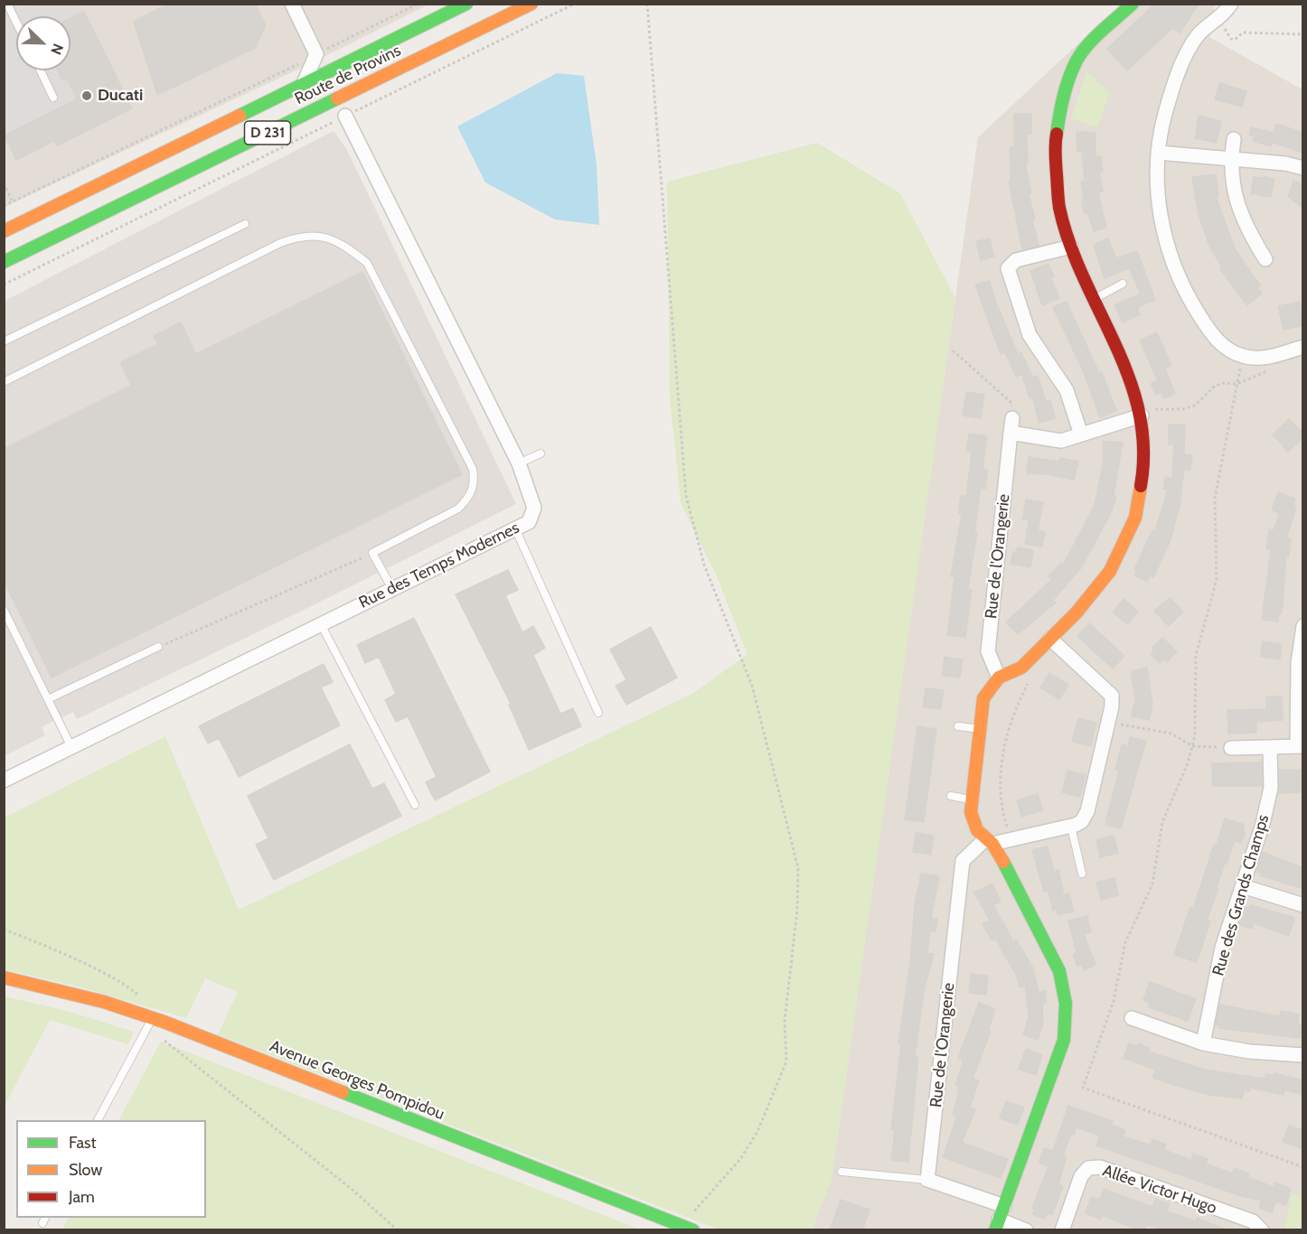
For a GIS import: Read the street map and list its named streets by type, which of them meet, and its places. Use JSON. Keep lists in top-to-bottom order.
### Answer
{
  "streets": {
    "main road": ["Route de Provins", "D 231", "Avenue Georges Pompidou"],
    "street": [
      "Rue de l'Orangerie",
      "Rue des Temps Modernes",
      "Rue des Grands Champs",
      "Allée Victor Hugo"
    ]
  },
  "places": ["Ducati"],
  "legend": ["Fast", "Slow", "Jam"],
  "north": "bottom right"
}
